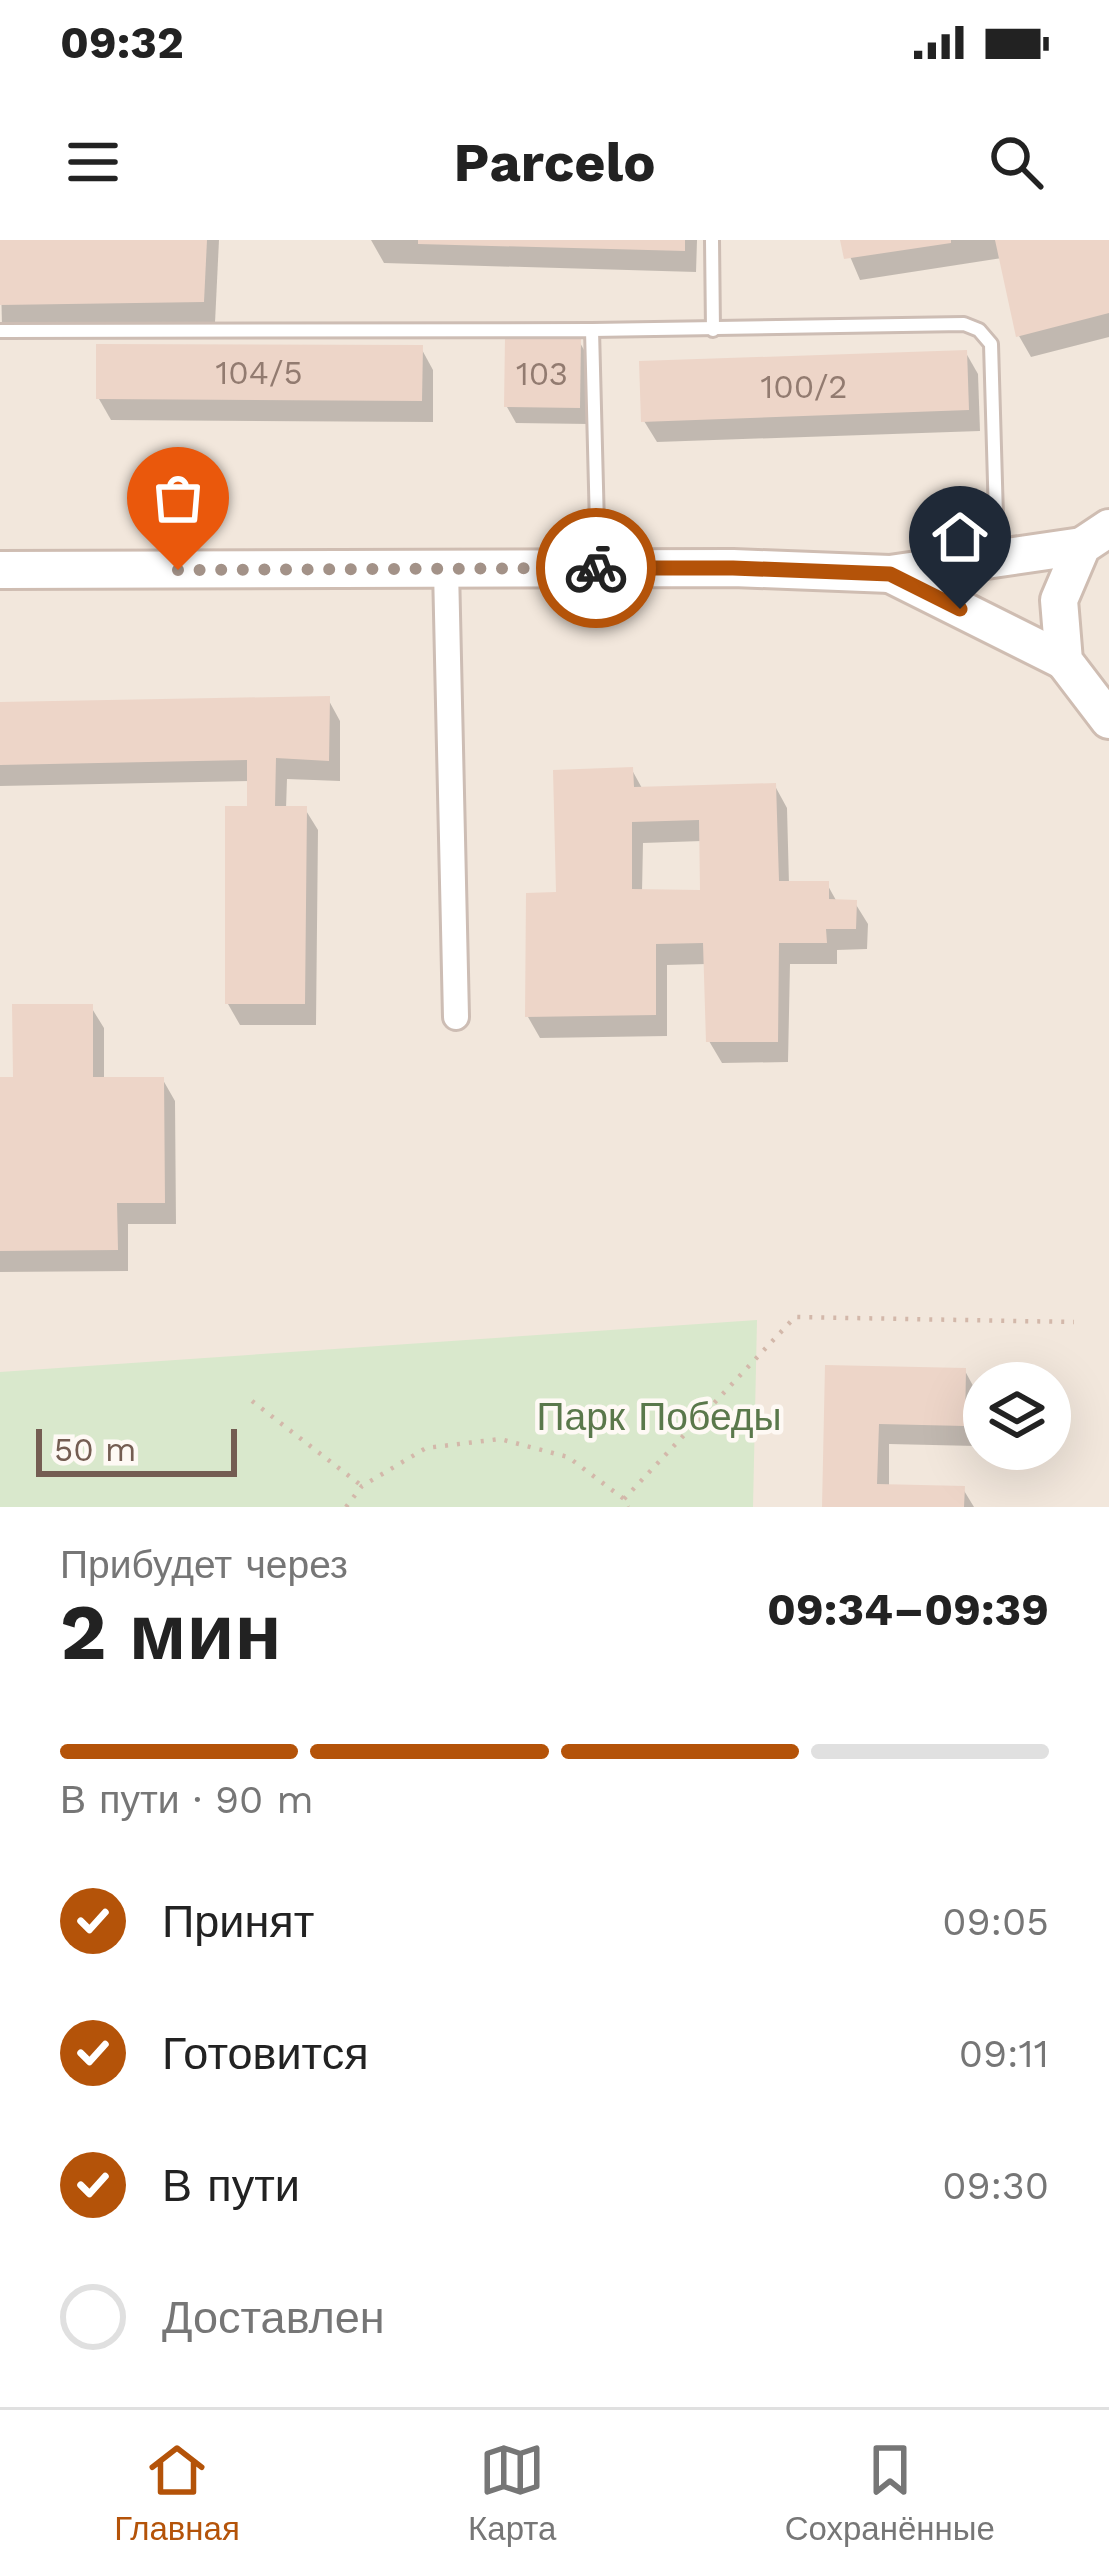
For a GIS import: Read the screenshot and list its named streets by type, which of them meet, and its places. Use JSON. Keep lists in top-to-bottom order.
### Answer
{
  "parks": ["Парк Победы"],
  "house_numbers": ["104/5", "103", "100/2"],
  "scale_bar": "50 m",
  "page": {
    "status": "09:32",
    "header": "Parcelo",
    "scale": "50 m",
    "heading": ["2 мин", "Прибудет через", "09:34–09:39"],
    "bar": "В пути · 90 m",
    "list": [
      ["Принят", "09:05"],
      ["Готовится", "09:11"],
      ["В пути", "09:30"],
      "Доставлен"
    ],
    "tabs": ["Главная", "Карта", "Сохранённые"]
  }
}
